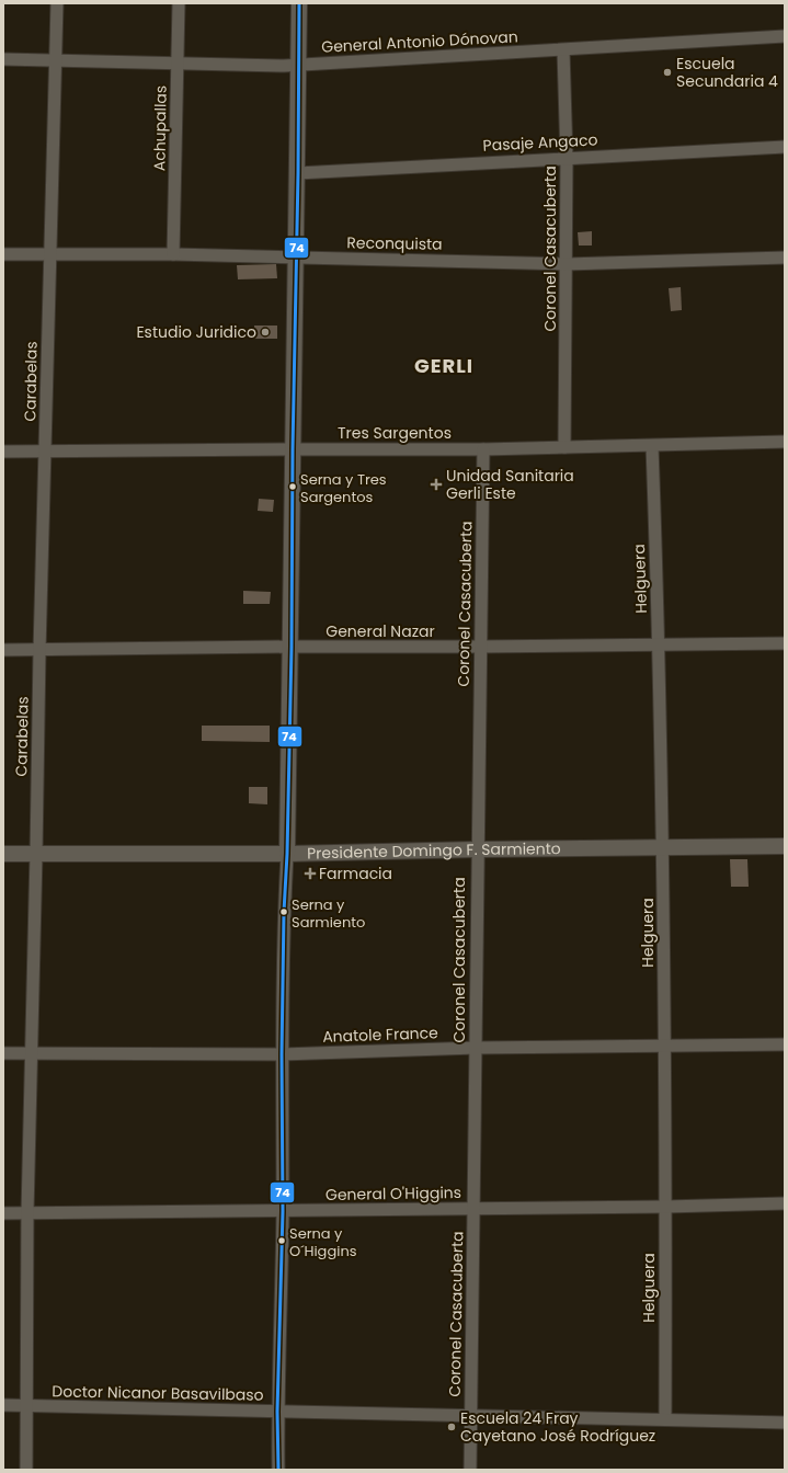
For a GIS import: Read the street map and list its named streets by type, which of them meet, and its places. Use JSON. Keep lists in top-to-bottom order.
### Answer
{
  "streets": {
    "street": [
      "General Antonio Dónovan",
      "Achupallas",
      "Pasaje Angaco",
      "Reconquista",
      "Coronel Casacuberta",
      "Carabelas",
      "Tres Sargentos",
      "Helguera",
      "General Nazar",
      "Presidente Domingo F. Sarmiento",
      "Anatole France",
      "General O'Higgins",
      "Doctor Nicanor Basavilbaso"
    ]
  },
  "crossings": [
    ["General Antonio Dónovan", "Achupallas"],
    ["General Antonio Dónovan", "Coronel Casacuberta"],
    ["General Antonio Dónovan", "Carabelas"],
    ["Achupallas", "Reconquista"],
    ["Pasaje Angaco", "Coronel Casacuberta"],
    ["Reconquista", "Coronel Casacuberta"],
    ["Reconquista", "Carabelas"],
    ["Coronel Casacuberta", "Tres Sargentos"],
    ["Coronel Casacuberta", "General Nazar"],
    ["Coronel Casacuberta", "Presidente Domingo F. Sarmiento"],
    ["Coronel Casacuberta", "Anatole France"],
    ["Coronel Casacuberta", "General O'Higgins"],
    ["Coronel Casacuberta", "Doctor Nicanor Basavilbaso"],
    ["Carabelas", "Tres Sargentos"],
    ["Carabelas", "General Nazar"],
    ["Carabelas", "Presidente Domingo F. Sarmiento"],
    ["Carabelas", "Anatole France"],
    ["Carabelas", "General O'Higgins"],
    ["Carabelas", "Doctor Nicanor Basavilbaso"],
    ["Tres Sargentos", "Helguera"],
    ["Helguera", "General Nazar"],
    ["Helguera", "Presidente Domingo F. Sarmiento"],
    ["Helguera", "Anatole France"],
    ["Helguera", "General O'Higgins"],
    ["Helguera", "Doctor Nicanor Basavilbaso"]
  ],
  "districts": ["GERLI"],
  "places": {
    "other": [
      "Escuela Secundaria 4",
      "Estudio Juridico",
      "Serna y Tres Sargentos",
      "Serna y Sarmiento",
      "Serna y O´Higgins",
      "Escuela 24 Fray Cayetano José Rodríguez"
    ],
    "health": ["Unidad Sanitaria Gerli Este", "Farmacia"]
  },
  "lines": ["transit line 74"]
}
